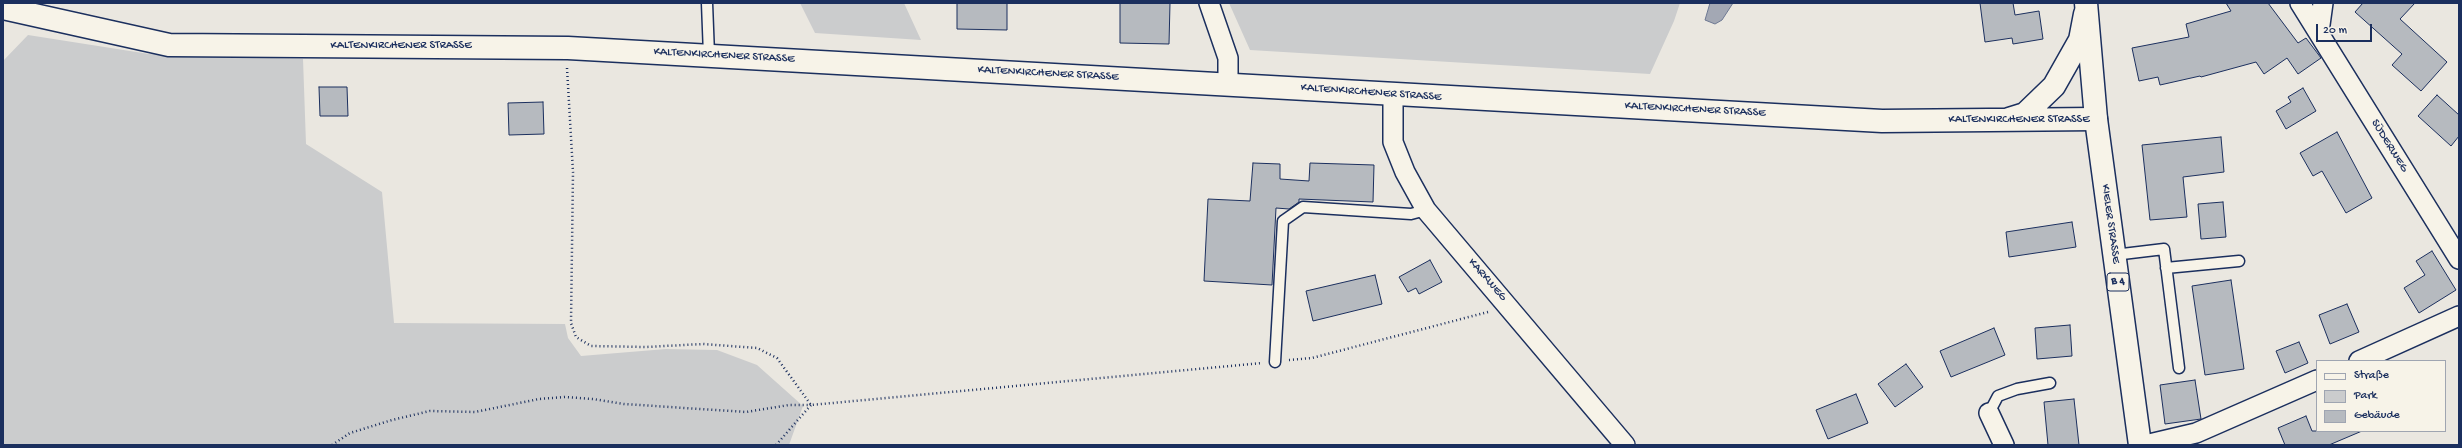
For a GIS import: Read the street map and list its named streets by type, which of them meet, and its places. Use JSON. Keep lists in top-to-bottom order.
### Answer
{
  "streets": {
    "main road": ["KALTENKIRCHENER STRASSE", "KIELER STRASSE", "B 4"],
    "street": ["SÜDERWEG", "KARKWEG"]
  },
  "crossings": [
    ["KALTENKIRCHENER STRASSE", "KIELER STRASSE"],
    ["KALTENKIRCHENER STRASSE", "KARKWEG"]
  ],
  "legend": ["Straße", "Park", "Gebäude"],
  "scale_bar": "20 m"
}
